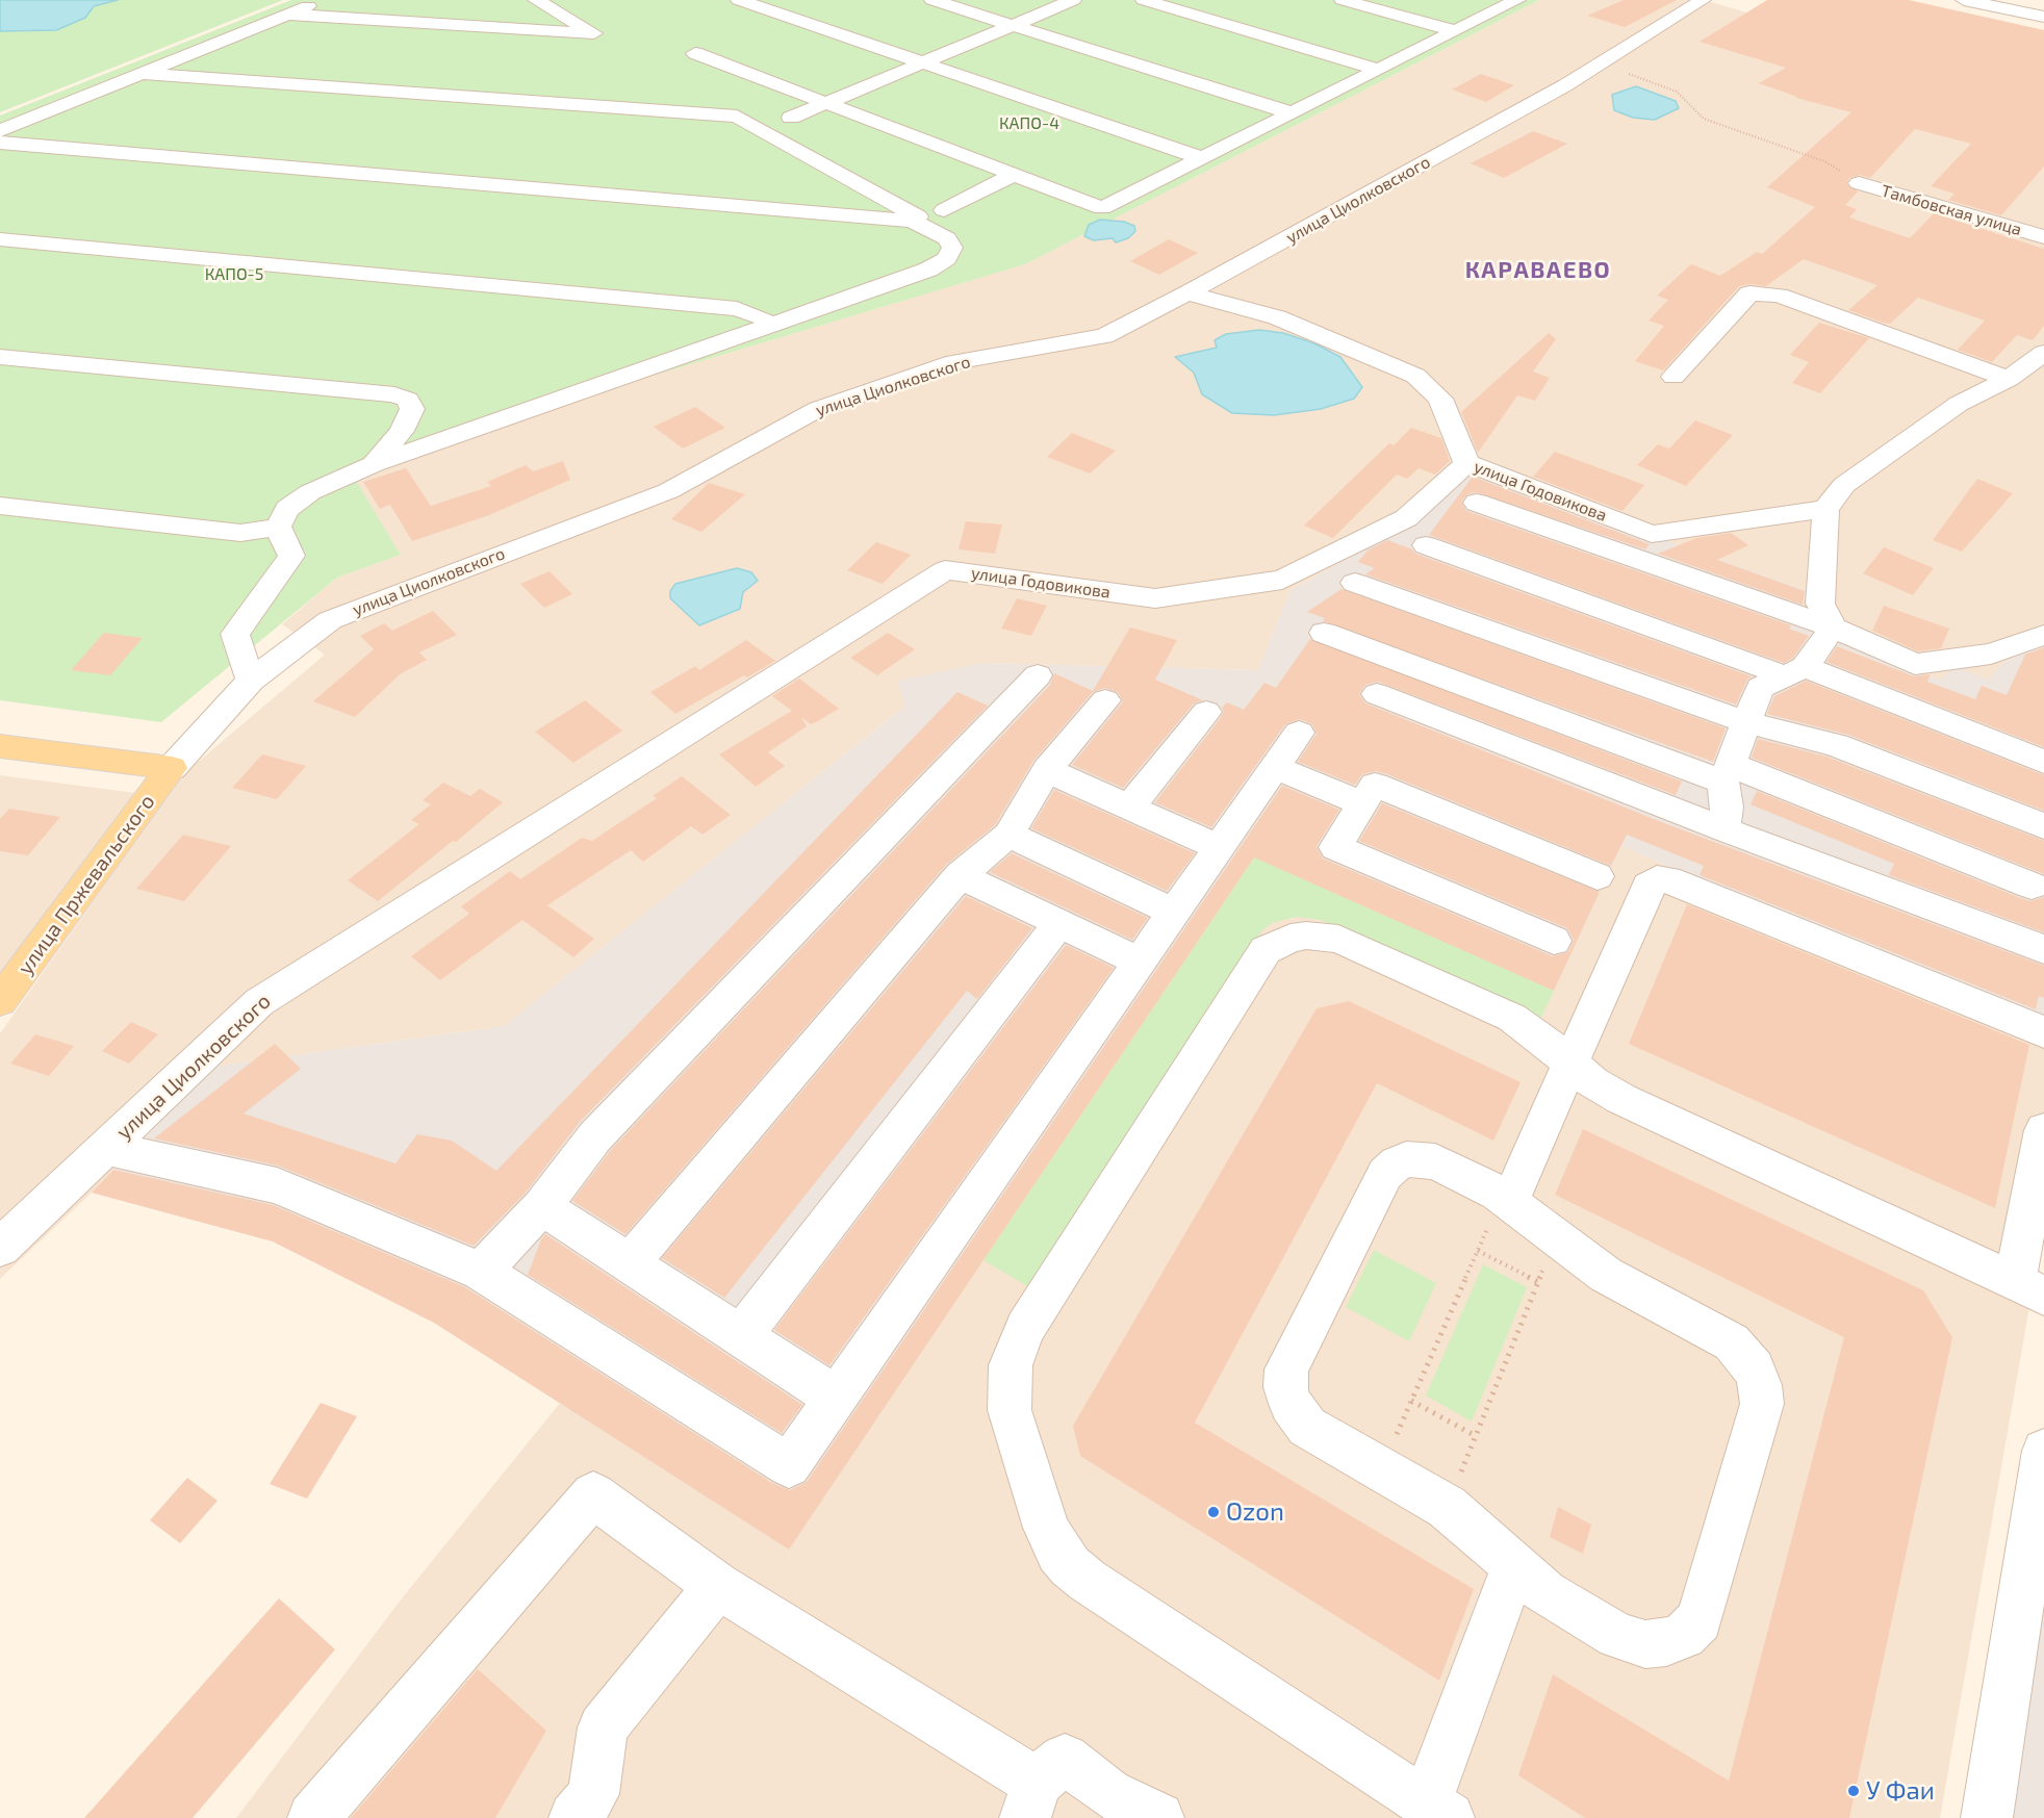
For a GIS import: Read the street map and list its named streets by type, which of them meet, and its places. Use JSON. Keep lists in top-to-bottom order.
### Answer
{
  "streets": {
    "main road": ["улица Пржевальского"],
    "street": ["улица Циолковского", "Тамбовская улица", "улица Годовикова"]
  },
  "crossings": [
    ["улица Циолковского", "улица Годовикова"],
    ["улица Циолковского", "улица Пржевальского"]
  ],
  "districts": ["КАРАВАЕВО"],
  "parks": ["КАПО-4", "КАПО-5"],
  "places": ["Ozon", "У Фаи"]
}
